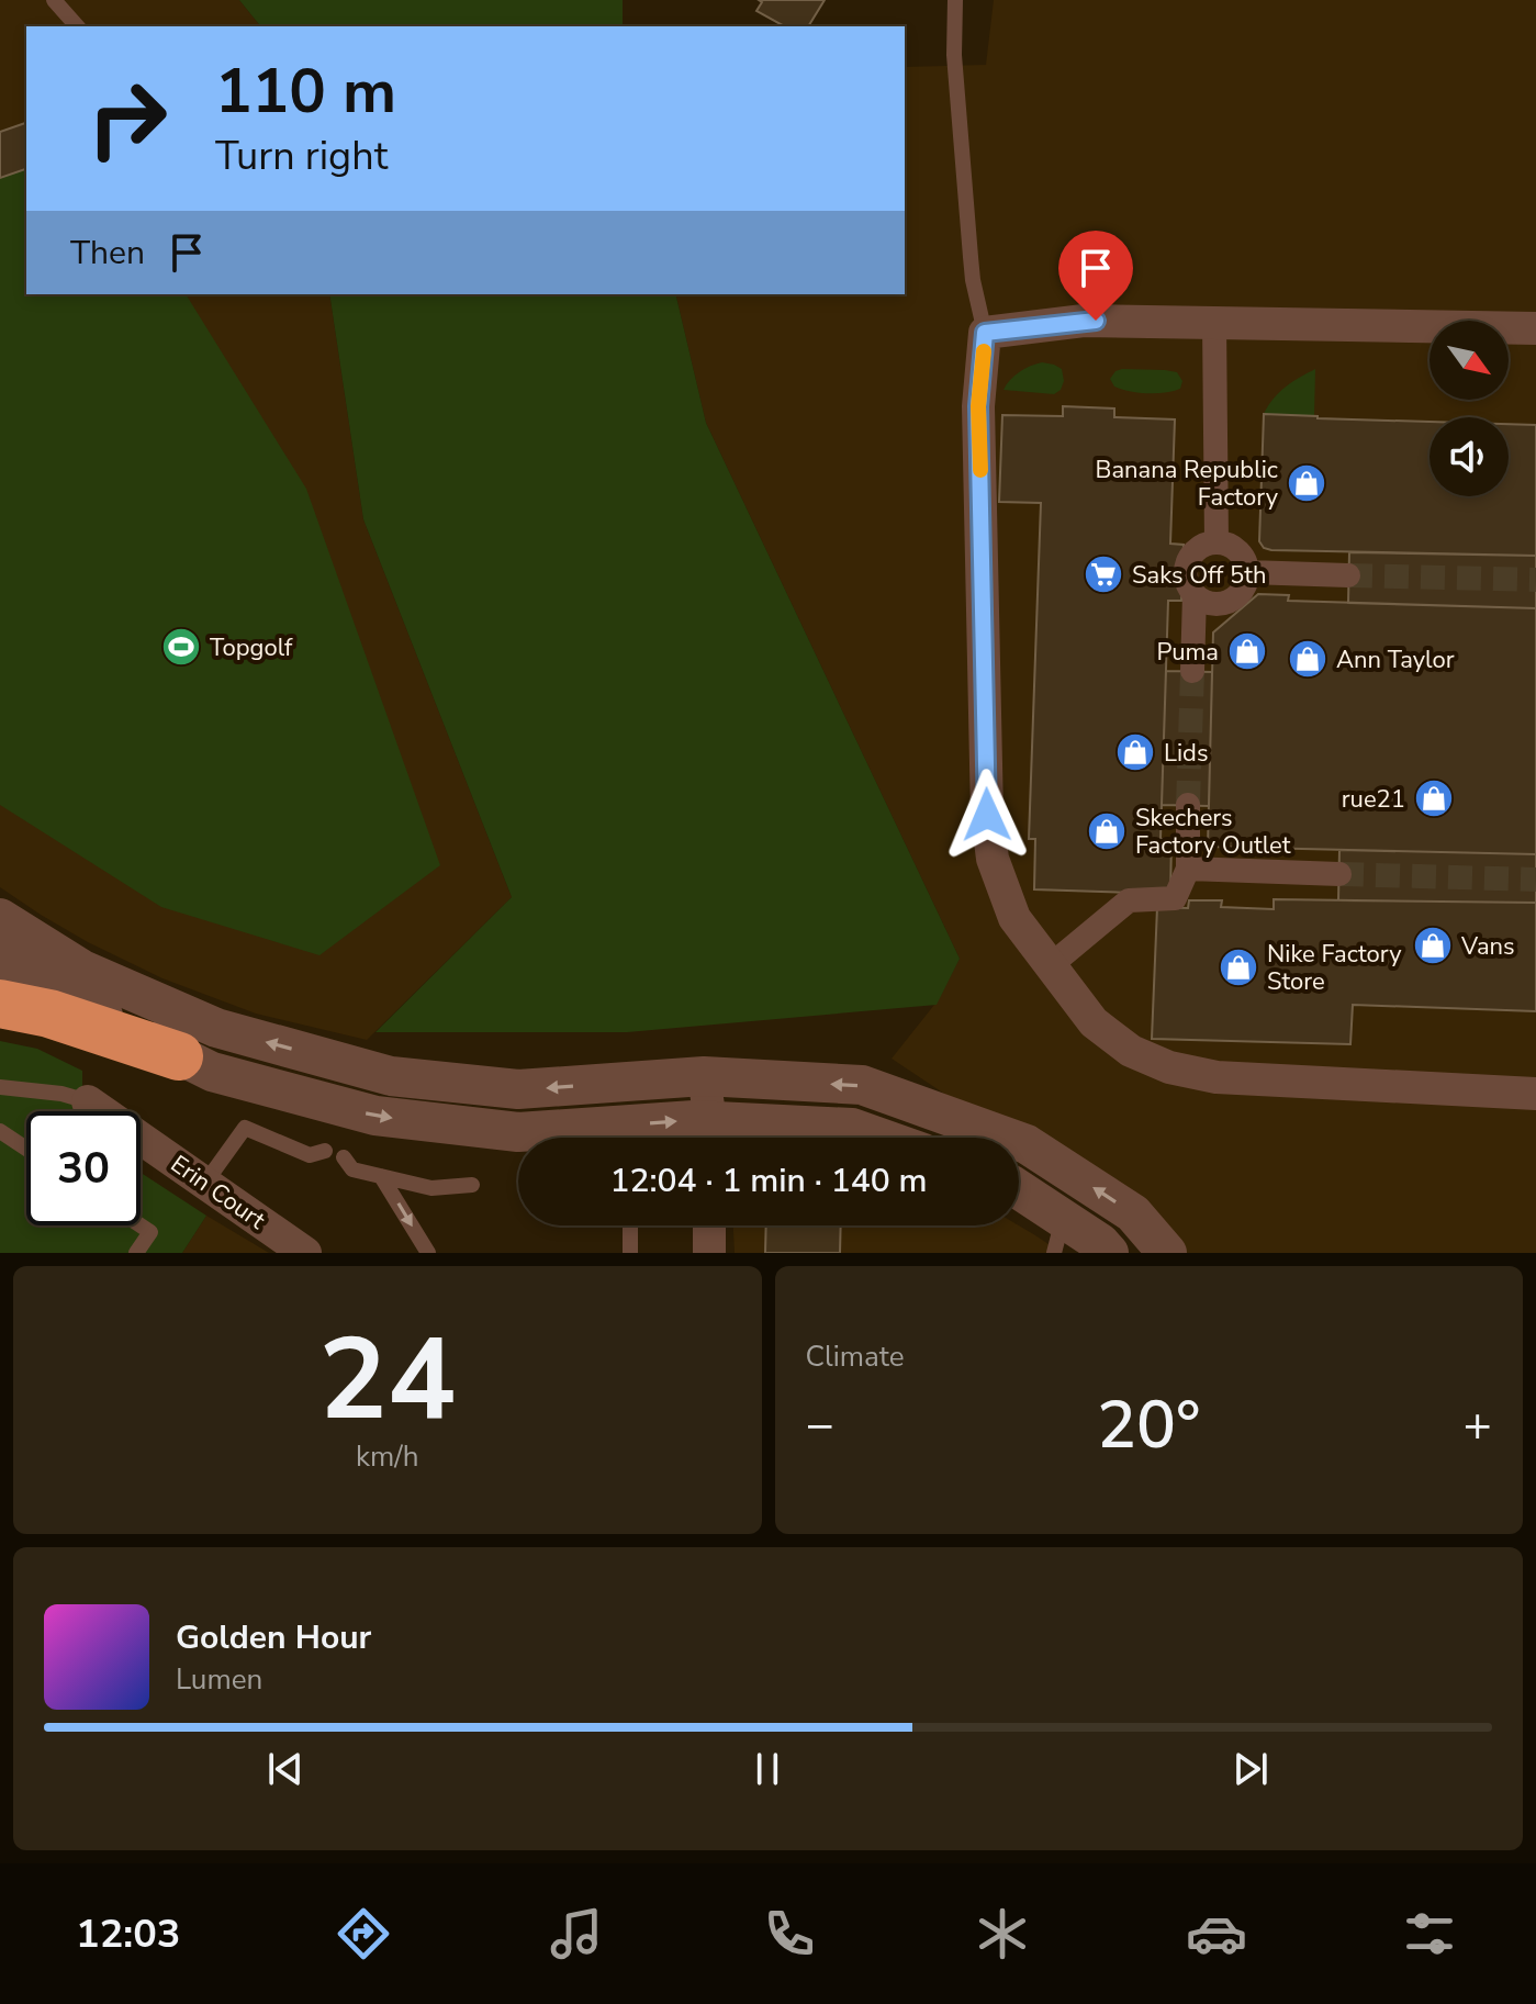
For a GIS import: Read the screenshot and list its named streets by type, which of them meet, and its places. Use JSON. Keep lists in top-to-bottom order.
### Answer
{
  "streets": {
    "street": ["Erin Court"]
  },
  "places": {
    "shop": [
      "Banana Republic Factory",
      "Puma",
      "Ann Taylor",
      "Lids",
      "rue21",
      "Skechers Factory Outlet",
      "Vans",
      "Nike Factory Store"
    ],
    "supermarket": ["Saks Off 5th"],
    "sports": ["Topgolf"]
  },
  "north": "bottom right",
  "page": {
    "turn": ["110 m", "Turn right"],
    "then": "Then",
    "limit": "30",
    "trip": "12:04 · 1 min · 140 m",
    "tile": [
      ["24", "km/h"],
      "Climate"
    ],
    "heat": ["−", "20°", "+"],
    "song": ["Golden Hour", "Lumen"],
    "tabs": "12:03"
  }
}
